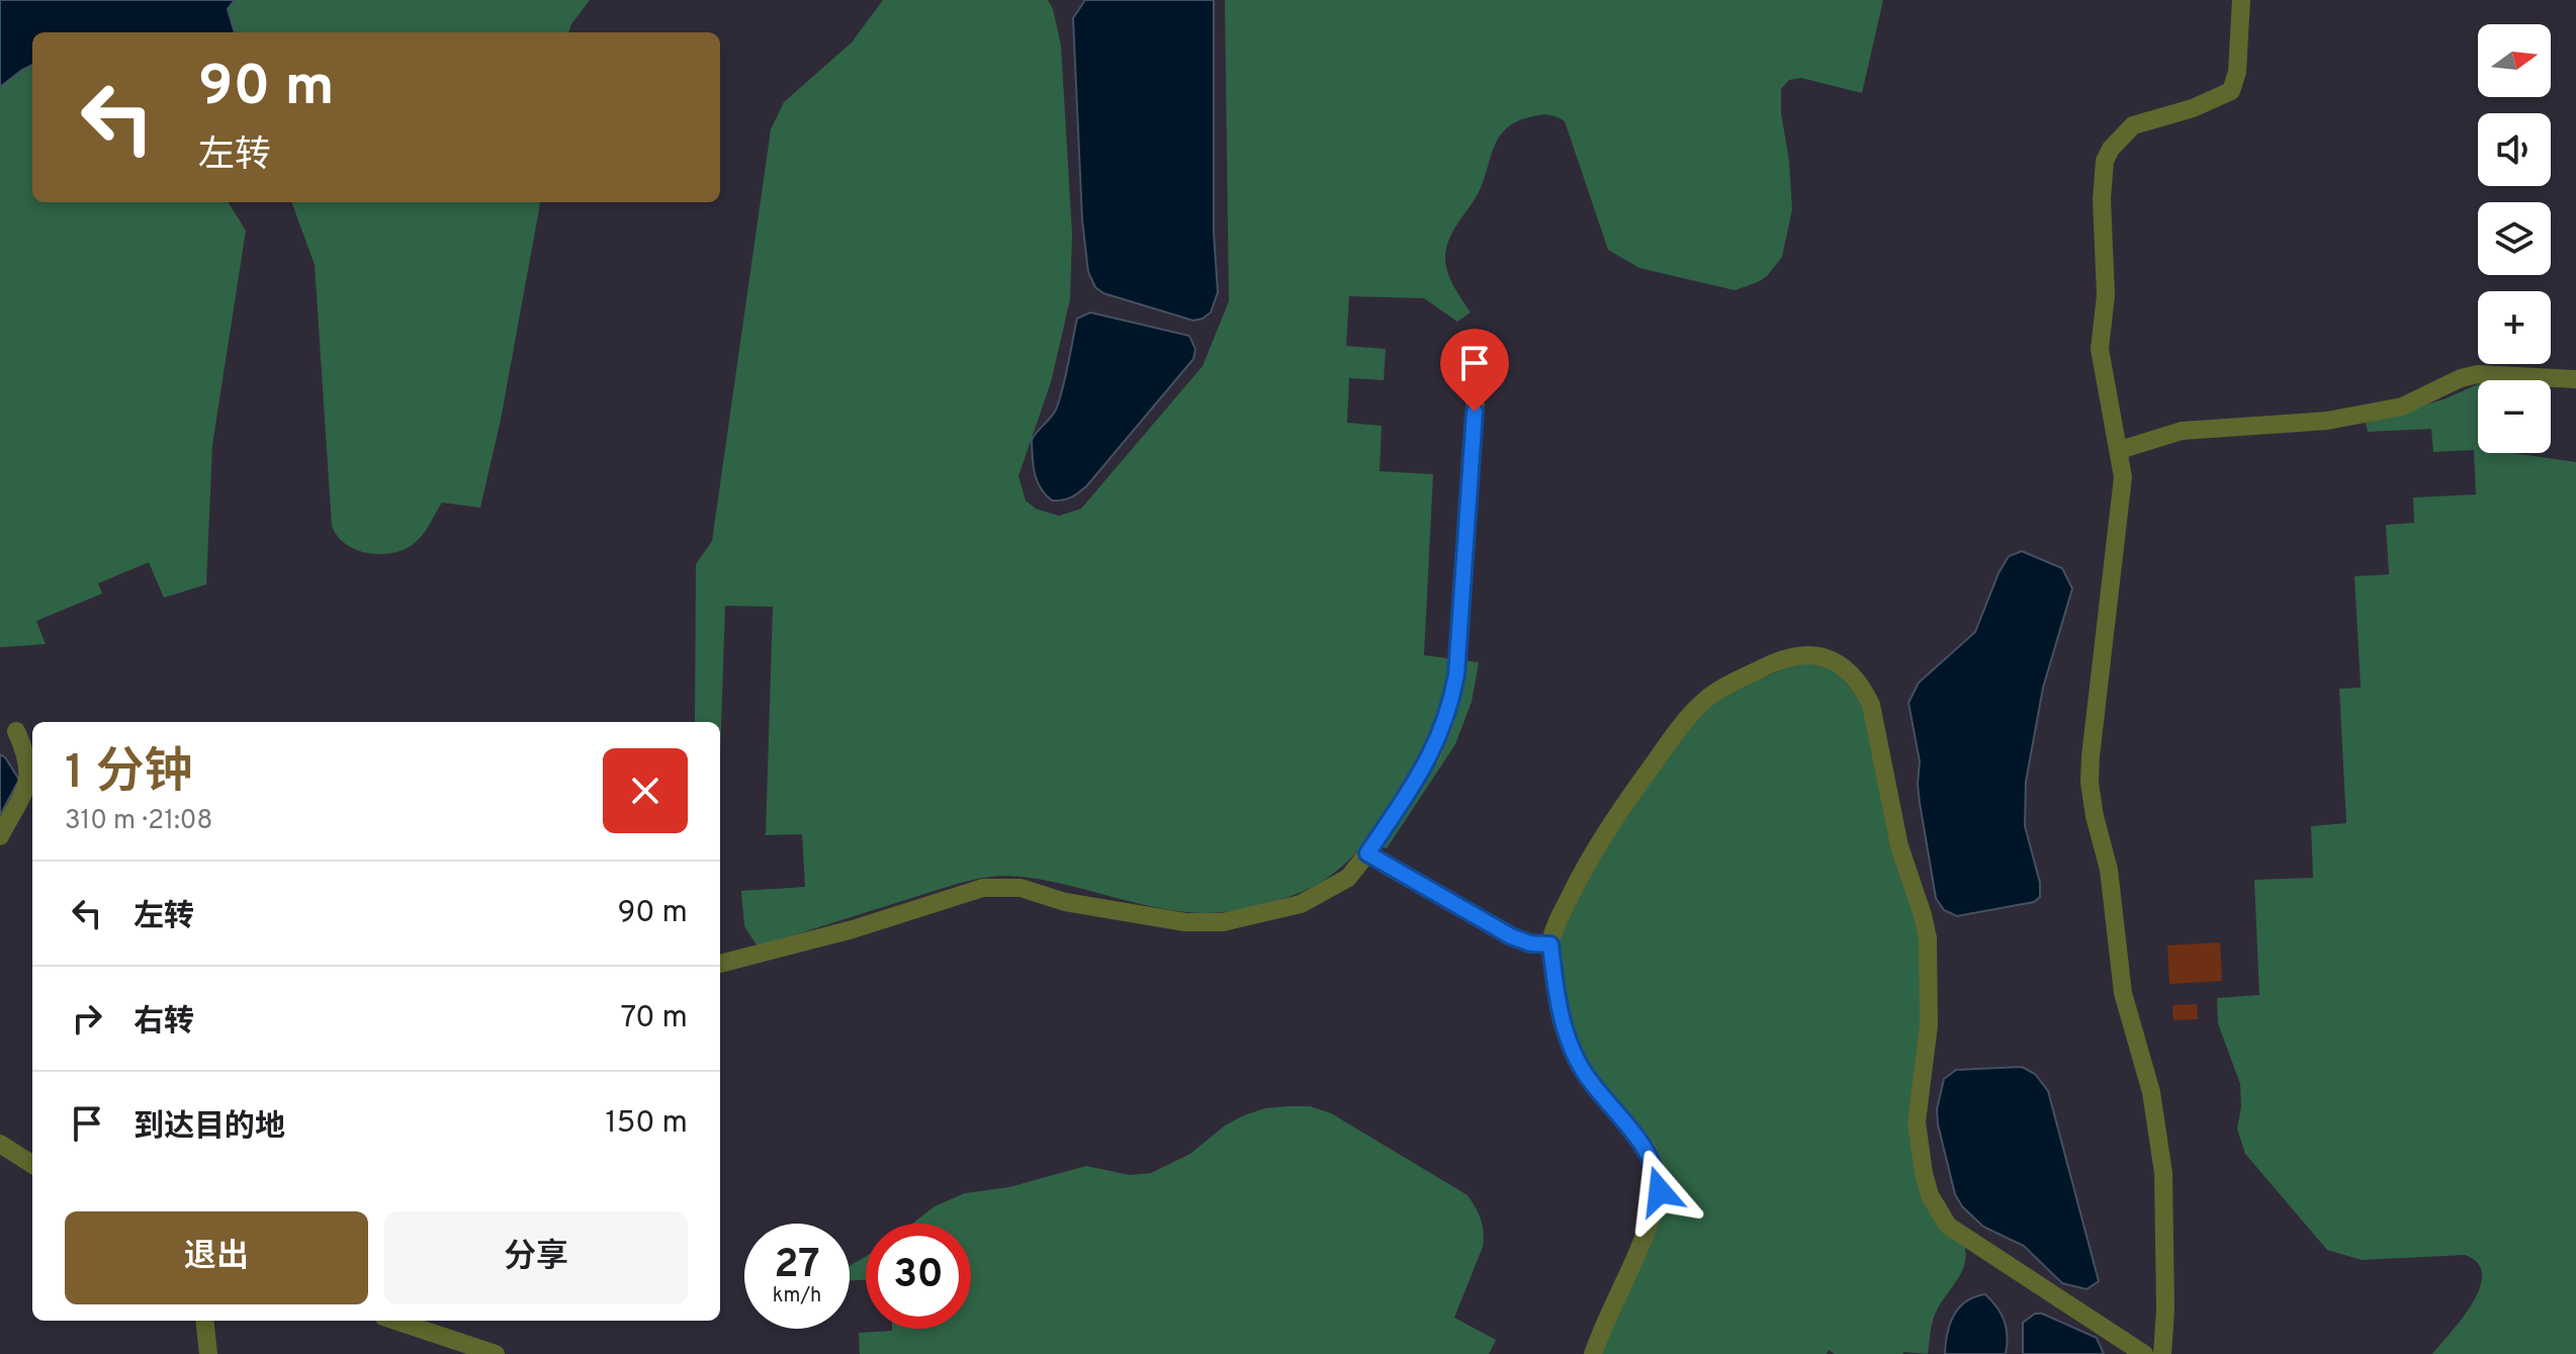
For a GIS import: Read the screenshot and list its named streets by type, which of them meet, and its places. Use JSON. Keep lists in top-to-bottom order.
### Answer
{
  "north": "right",
  "page": {
    "map_buttons": ["+", "−"],
    "turn": ["90 m", "左转"],
    "heading": ["1 分钟", "310 m · 21:08"],
    "list": [
      {
        "name": "左转",
        "value": "90 m"
      },
      {
        "name": "右转",
        "value": "70 m"
      },
      {
        "name": "到达目的地",
        "value": "150 m"
      }
    ],
    "buttons": ["退出", "分享"],
    "speed": "27 km/h",
    "limit": "30"
  }
}
